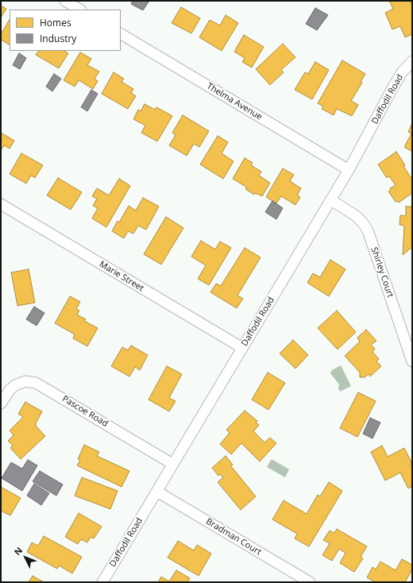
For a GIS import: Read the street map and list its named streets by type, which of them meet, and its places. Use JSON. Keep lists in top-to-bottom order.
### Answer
{
  "streets": {
    "street": [
      "Daffodil Road",
      "Thelma Avenue",
      "Shirley Court",
      "Marie Street",
      "Pascoe Road",
      "Bradman Court"
    ]
  },
  "crossings": [
    ["Daffodil Road", "Thelma Avenue"],
    ["Daffodil Road", "Shirley Court"],
    ["Daffodil Road", "Marie Street"],
    ["Daffodil Road", "Pascoe Road"],
    ["Daffodil Road", "Bradman Court"]
  ],
  "legend": ["Homes", "Industry"],
  "north": "top left"
}
